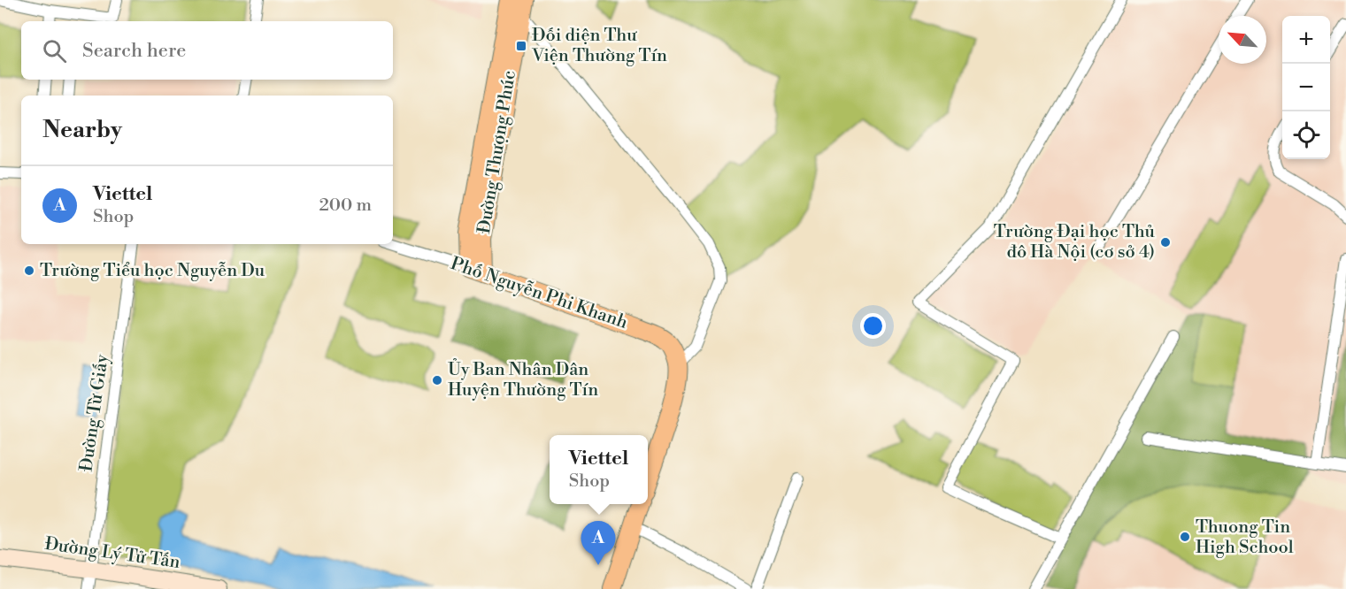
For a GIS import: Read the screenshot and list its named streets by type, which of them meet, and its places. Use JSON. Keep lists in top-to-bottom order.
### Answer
{
  "streets": {
    "main road": ["Đường Thượng Phúc", "Phố Nguyễn Phi Khanh"],
    "street": ["Đường Từ Giấy", "Đường Lý Tử Tấn"]
  },
  "crossings": [
    ["Đường Thượng Phúc", "Phố Nguyễn Phi Khanh"],
    ["Đường Từ Giấy", "Đường Lý Tử Tấn"]
  ],
  "places": {
    "transit": ["Đối diện Thư Viện Thường Tín"],
    "other": [
      "Trường Đại học Thủ đô Hà Nội (cơ sở 4)",
      "Trường Tiểu học Nguyễn Du",
      "Ủy Ban Nhân Dân Huyện Thường Tín",
      "Thuong Tin High School"
    ]
  },
  "north": "top left",
  "page": {
    "map_buttons": ["+", "−"],
    "search": "Search here",
    "heading": "Nearby",
    "list": [
      {
        "mark": "A",
        "name": "Viettel",
        "note": "Shop",
        "value": "200 m"
      }
    ],
    "popup": ["Viettel", "Shop"],
    "pins": "A"
  }
}
